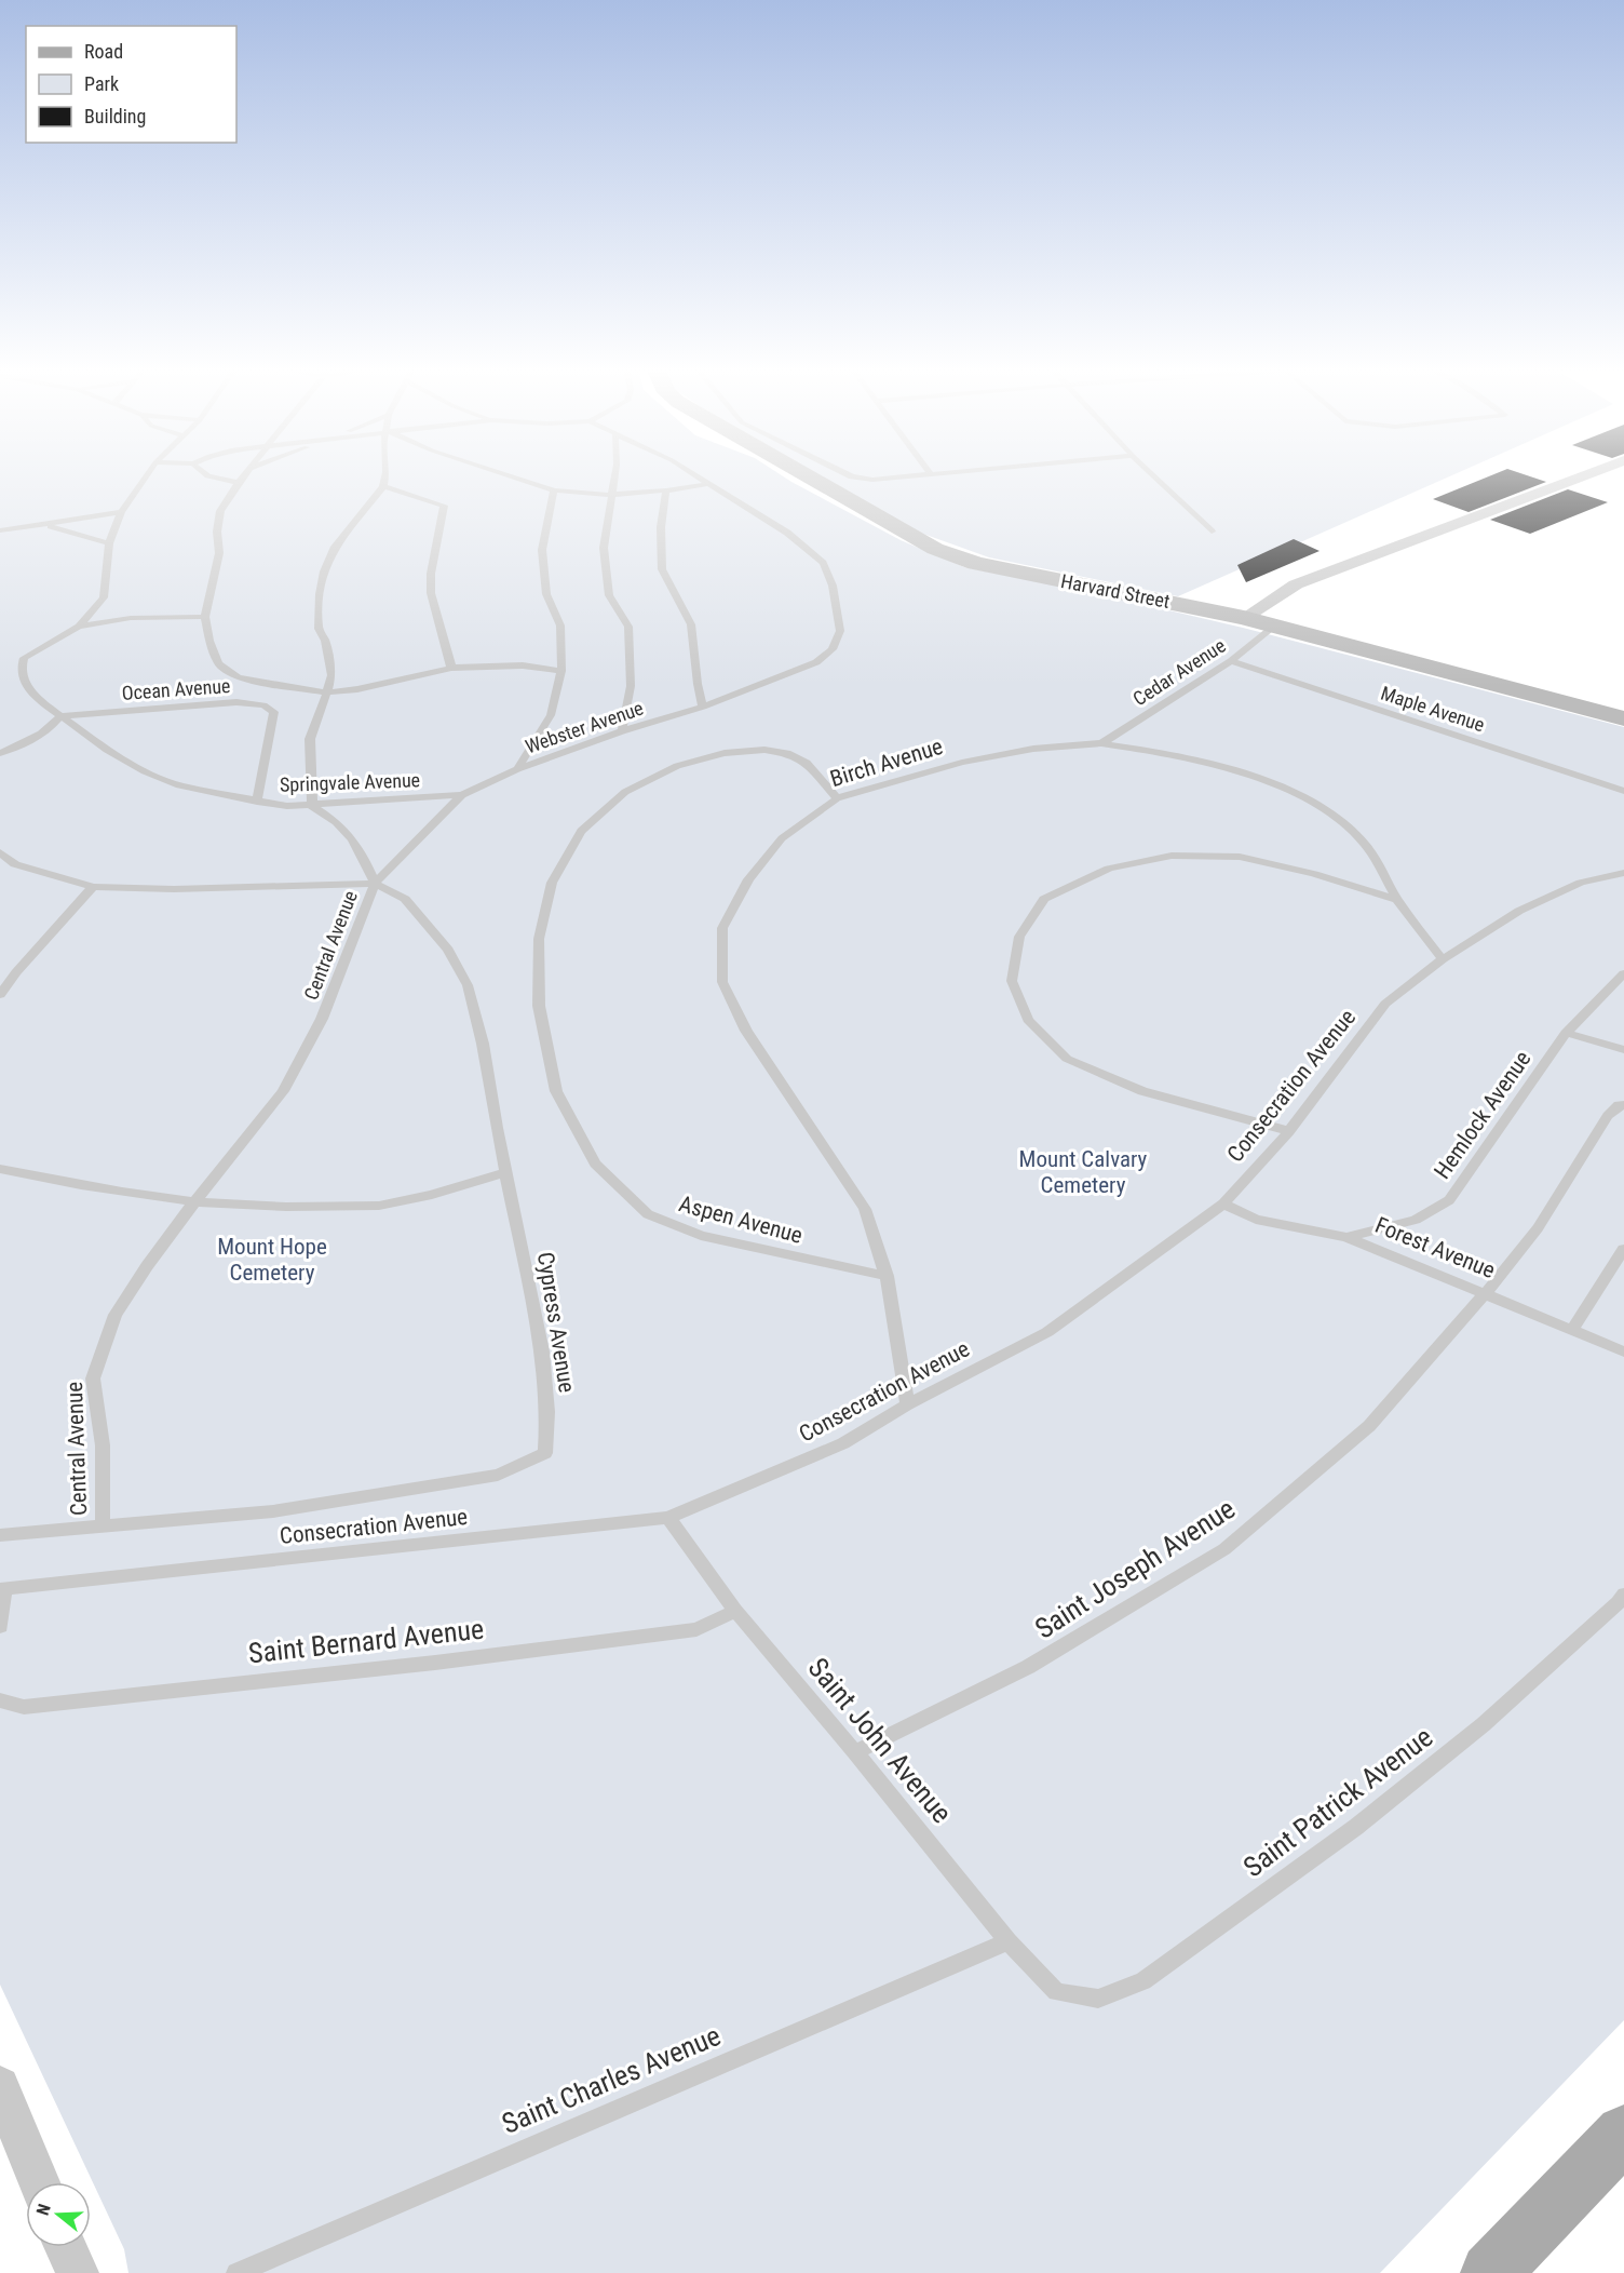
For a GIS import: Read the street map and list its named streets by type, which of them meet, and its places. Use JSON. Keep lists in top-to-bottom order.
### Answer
{
  "streets": {
    "main road": ["Harvard Street"],
    "lane": [
      "Cedar Avenue",
      "Ocean Avenue",
      "Maple Avenue",
      "Webster Avenue",
      "Birch Avenue",
      "Springvale Avenue",
      "Central Avenue",
      "Consecration Avenue",
      "Hemlock Avenue",
      "Aspen Avenue",
      "Forest Avenue",
      "Cypress Avenue",
      "Saint Joseph Avenue",
      "Saint Bernard Avenue",
      "Saint John Avenue",
      "Saint Patrick Avenue",
      "Saint Charles Avenue"
    ]
  },
  "crossings": [
    ["Harvard Street", "Cedar Avenue"],
    ["Cedar Avenue", "Maple Avenue"],
    ["Cedar Avenue", "Birch Avenue"],
    ["Ocean Avenue", "Springvale Avenue"],
    ["Webster Avenue", "Springvale Avenue"],
    ["Webster Avenue", "Central Avenue"],
    ["Webster Avenue", "Cypress Avenue"],
    ["Birch Avenue", "Consecration Avenue"],
    ["Birch Avenue", "Aspen Avenue"],
    ["Springvale Avenue", "Central Avenue"],
    ["Central Avenue", "Cypress Avenue"],
    ["Consecration Avenue", "Forest Avenue"],
    ["Consecration Avenue", "Saint John Avenue"],
    ["Hemlock Avenue", "Forest Avenue"],
    ["Forest Avenue", "Saint Joseph Avenue"],
    ["Saint Joseph Avenue", "Saint John Avenue"],
    ["Saint Bernard Avenue", "Saint John Avenue"],
    ["Saint John Avenue", "Saint Patrick Avenue"],
    ["Saint John Avenue", "Saint Charles Avenue"]
  ],
  "parks": ["Mount Calvary Cemetery", "Mount Hope Cemetery"],
  "legend": ["Road", "Park", "Building"],
  "north": "left"
}
